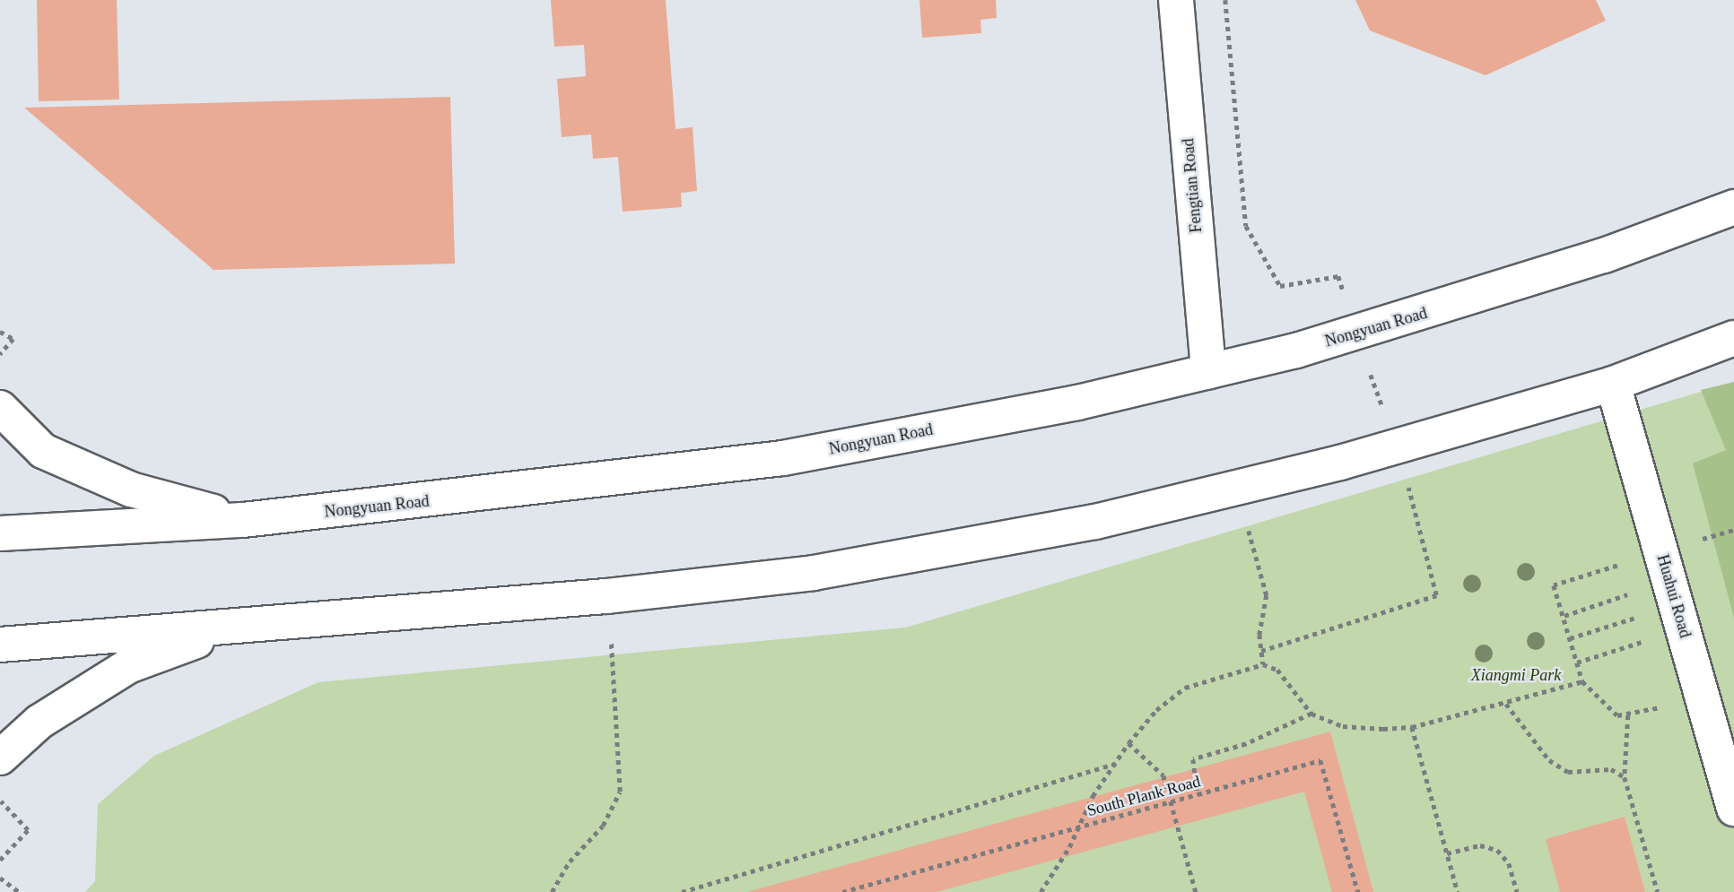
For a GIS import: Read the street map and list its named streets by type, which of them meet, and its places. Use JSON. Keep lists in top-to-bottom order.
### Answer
{
  "streets": {
    "main road": ["Fengtian Road", "Nongyuan Road", "Huahui Road"],
    "path": ["South Plank Road"]
  },
  "crossings": [
    ["Fengtian Road", "Nongyuan Road"]
  ],
  "parks": ["Xiangmi Park"]
}
